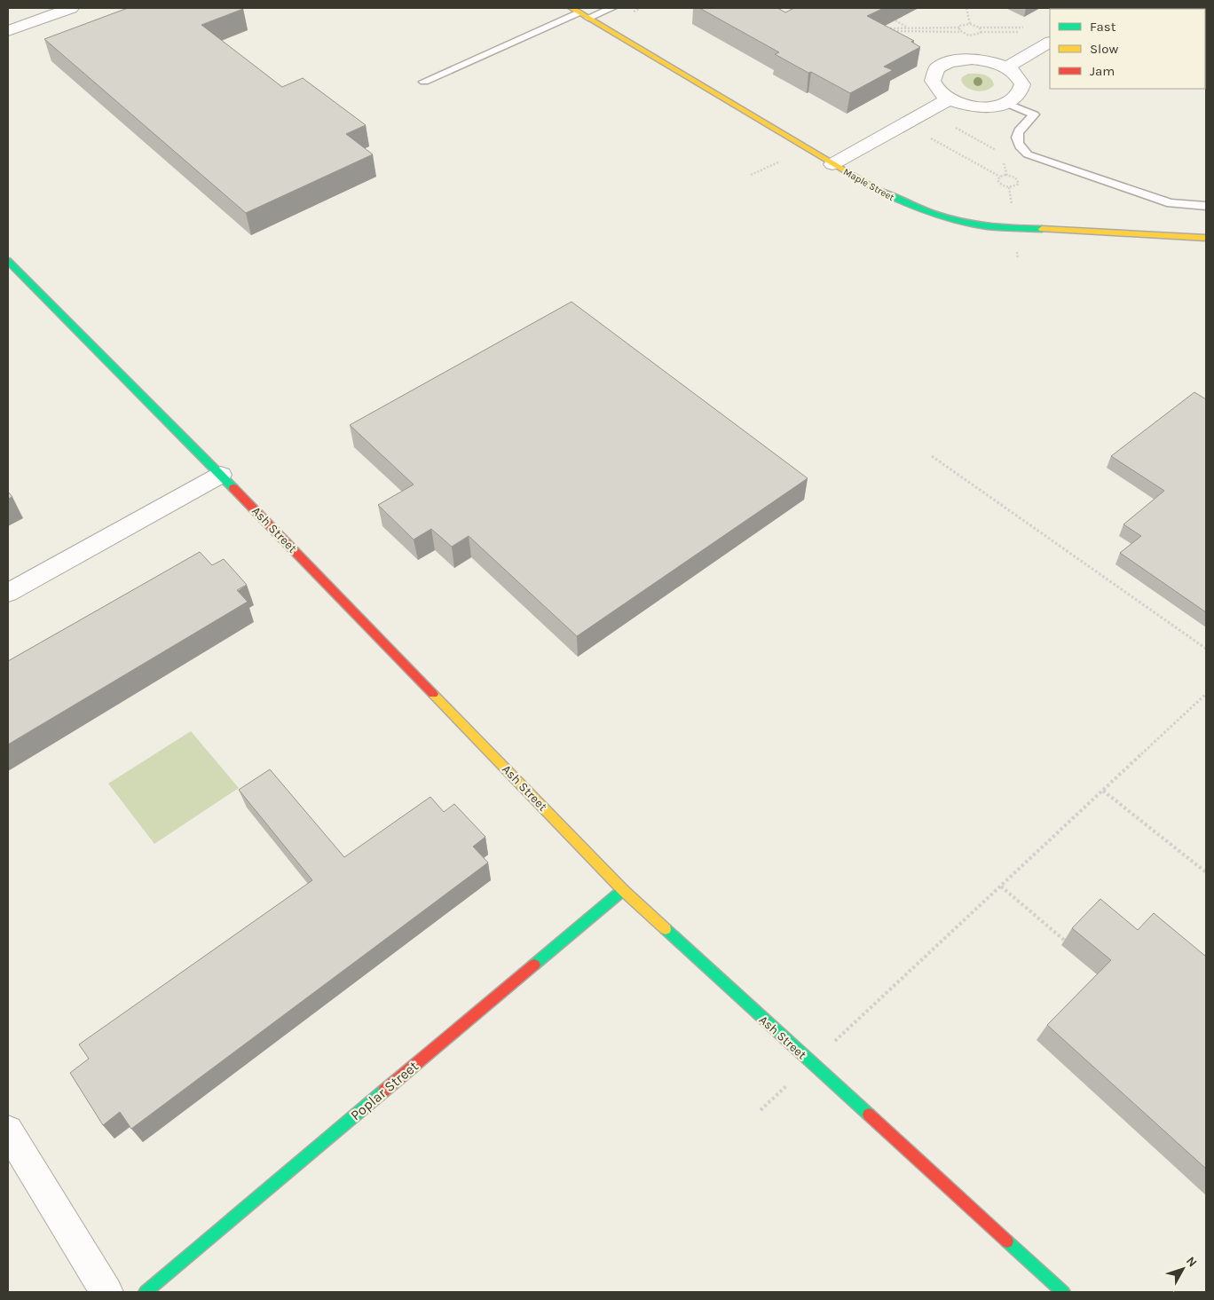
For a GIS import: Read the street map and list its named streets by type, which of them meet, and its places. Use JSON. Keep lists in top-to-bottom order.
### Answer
{
  "streets": {
    "street": ["Maple Street", "Ash Street", "Poplar Street"]
  },
  "crossings": [
    ["Ash Street", "Poplar Street"]
  ],
  "legend": ["Fast", "Slow", "Jam"],
  "north": "top right"
}
